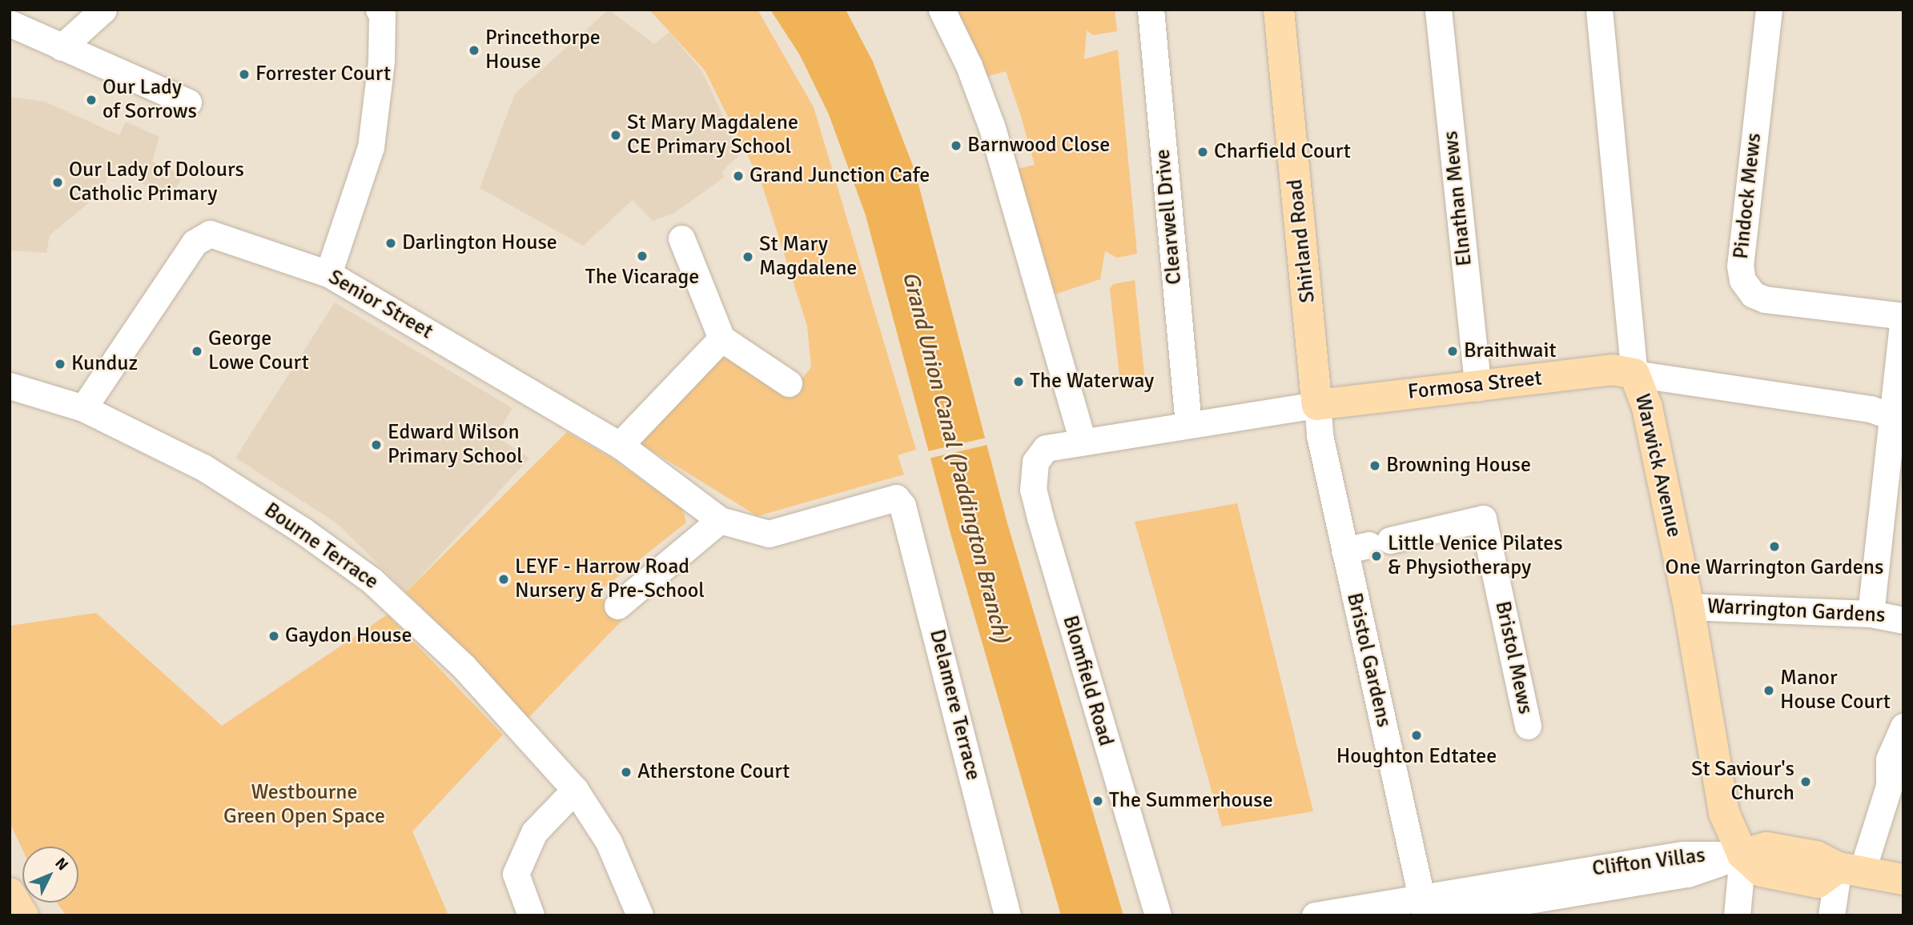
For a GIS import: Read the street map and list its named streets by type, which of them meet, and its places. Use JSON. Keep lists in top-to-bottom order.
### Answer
{
  "streets": {
    "main road": ["Shirland Road", "Formosa Street", "Warwick Avenue"],
    "street": [
      "Pindock Mews",
      "Elnathan Mews",
      "Clearwell Drive",
      "Senior Street",
      "Bourne Terrace",
      "Warrington Gardens",
      "Bristol Mews",
      "Bristol Gardens",
      "Blomfield Road",
      "Delamere Terrace",
      "Clifton Villas"
    ]
  },
  "crossings": [
    ["Elnathan Mews", "Formosa Street"],
    ["Clearwell Drive", "Formosa Street"],
    ["Shirland Road", "Formosa Street"],
    ["Shirland Road", "Bristol Gardens"],
    ["Senior Street", "Bourne Terrace"],
    ["Senior Street", "Delamere Terrace"],
    ["Formosa Street", "Warwick Avenue"],
    ["Formosa Street", "Bristol Gardens"],
    ["Formosa Street", "Blomfield Road"],
    ["Warwick Avenue", "Warrington Gardens"],
    ["Warwick Avenue", "Clifton Villas"],
    ["Bristol Mews", "Bristol Gardens"],
    ["Bristol Gardens", "Clifton Villas"]
  ],
  "water": ["Grand Union Canal (Paddington Branch)"],
  "parks": ["Westbourne Green Open Space"],
  "places": [
    "Princethorpe House",
    "Forrester Court",
    "Our Lady of Sorrows",
    "St Mary Magdalene CE Primary School",
    "Barnwood Close",
    "Charfield Court",
    "Grand Junction Cafe",
    "Our Lady of Dolours Catholic Primary",
    "Darlington House",
    "The Vicarage",
    "St Mary Magdalene",
    "George Lowe Court",
    "Braithwait",
    "Kunduz",
    "The Waterway",
    "Edward Wilson Primary School",
    "Browning House",
    "One Warrington Gardens",
    "Little Venice Pilates & Physiotherapy",
    "LEYF - Harrow Road Nursery & Pre-School",
    "Gaydon House",
    "Manor House Court",
    "Houghton Edtatee",
    "Atherstone Court",
    "St Saviour's Church",
    "The Summerhouse"
  ],
  "north": "top right"
}
